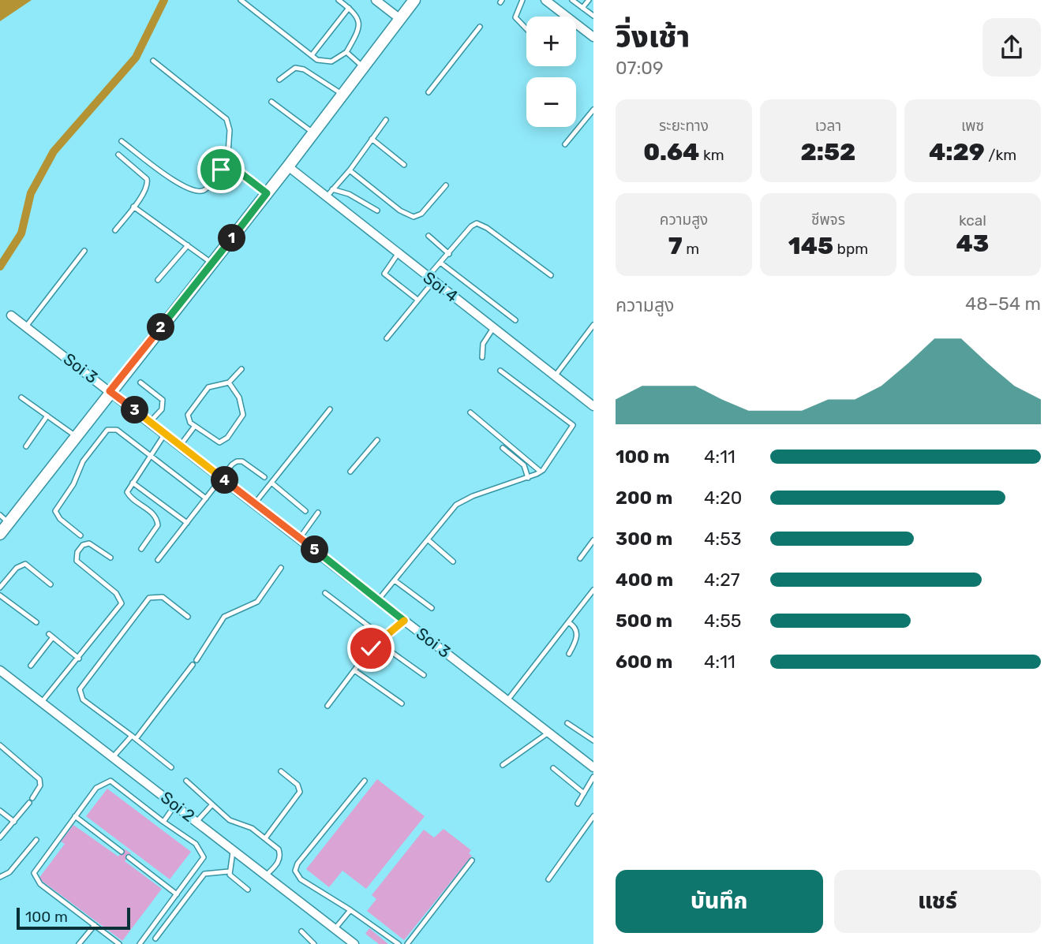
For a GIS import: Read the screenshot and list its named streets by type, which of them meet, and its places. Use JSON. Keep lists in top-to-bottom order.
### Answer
{
  "streets": {
    "street": ["Soi 4", "Soi 3", "Soi 2"]
  },
  "scale_bar": "100 m",
  "page": {
    "heading": ["วิ่งเช้า", "07:09"],
    "map_buttons": ["+", "−"],
    "stats": [
      ["ระยะทาง", "0.64 km"],
      ["เวลา", "2:52"],
      ["เพซ", "4:29 /km"],
      ["ความสูง", "7 m"],
      ["ชีพจร", "145 bpm"],
      ["kcal", "43"]
    ],
    "pins": [
      "1",
      "2",
      "3",
      "4",
      "5"
    ],
    "chart": ["ความสูง", "48–54 m"],
    "list": [
      {
        "name": "100 m",
        "note": "4:11"
      },
      {
        "name": "200 m",
        "note": "4:20"
      },
      {
        "name": "300 m",
        "note": "4:53"
      },
      {
        "name": "400 m",
        "note": "4:27"
      },
      {
        "name": "500 m",
        "note": "4:55"
      },
      {
        "name": "600 m",
        "note": "4:11"
      }
    ],
    "buttons": ["บันทึก", "แชร์"],
    "scale": "100 m"
  }
}
